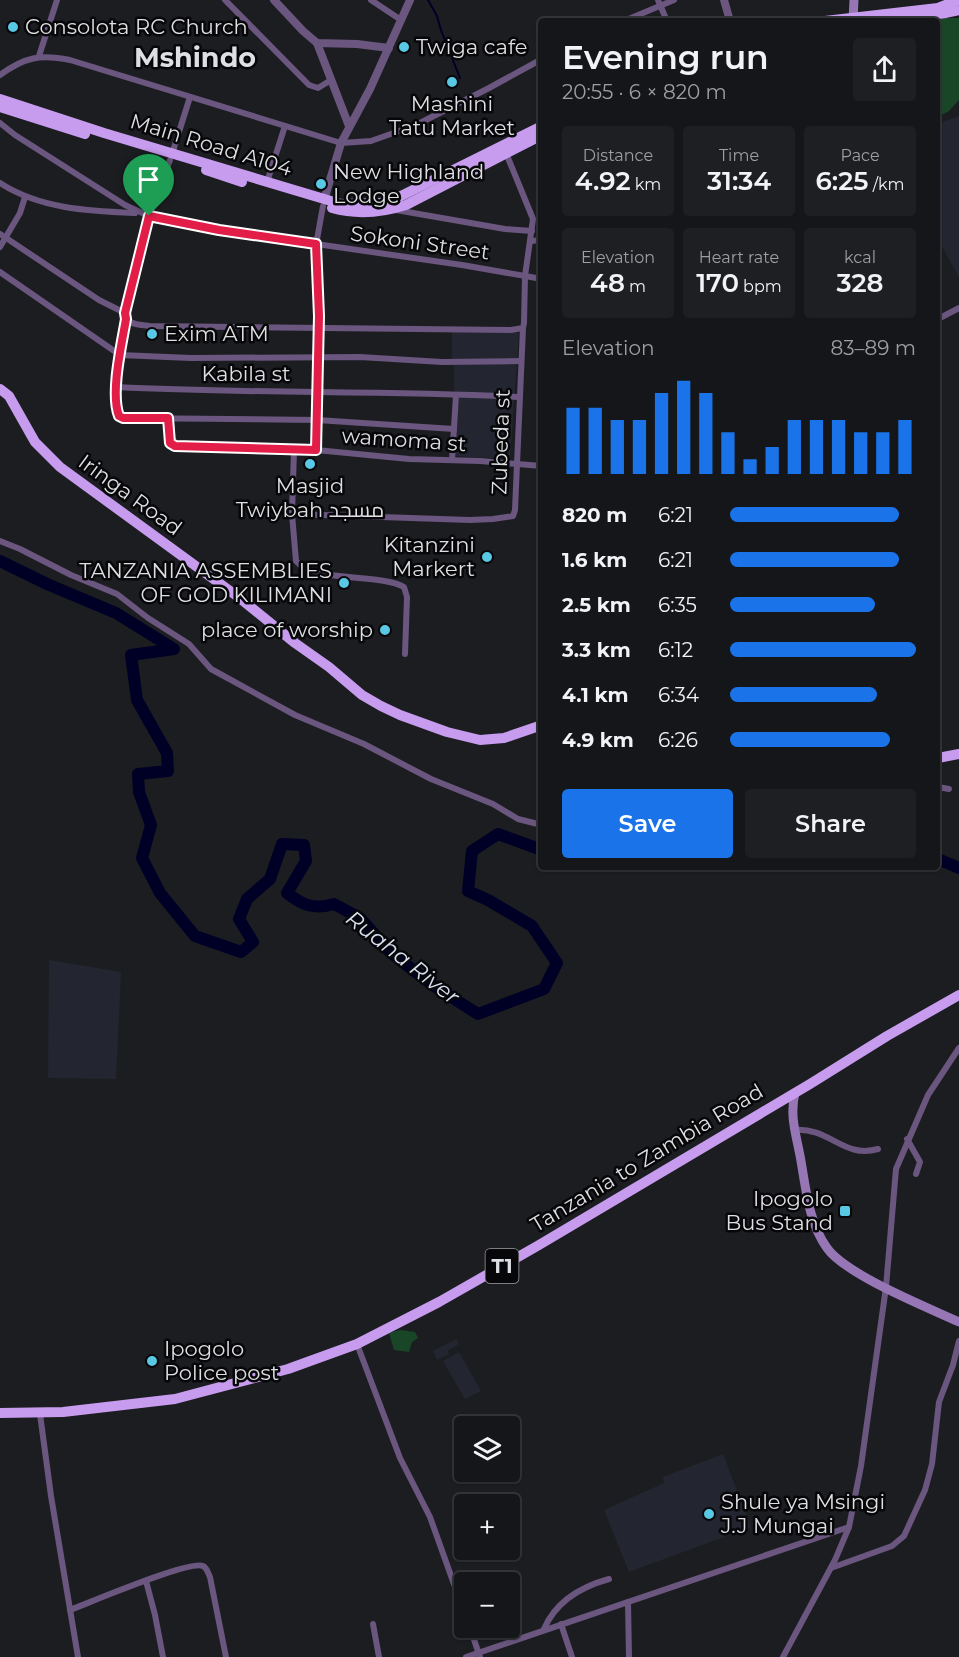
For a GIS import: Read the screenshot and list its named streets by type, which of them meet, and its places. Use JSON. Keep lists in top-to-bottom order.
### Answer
{
  "streets": {
    "highway": [
      "Main Road A104",
      "Iringa Road",
      "Tanzania to Zambia Road",
      "T1"
    ],
    "street": [
      "Sokoni Street",
      "Kabila st",
      "wamoma st",
      "Zubeda st"
    ]
  },
  "crossings": [
    ["Sokoni Street", "Zubeda st"],
    ["Kabila st", "Zubeda st"],
    ["wamoma st", "Zubeda st"]
  ],
  "districts": ["Mshindo"],
  "water": ["Ruaha River"],
  "places": {
    "other": [
      "Consolota RC Church",
      "Twiga cafe",
      "Mashini Tatu Market",
      "New Highland Lodge",
      "Exim ATM",
      "Masjid Twiybah مسجد",
      "Kitanzini Markert",
      "TANZANIA ASSEMBLIES OF GOD KILIMANI",
      "place of worship",
      "Ipogolo Police post",
      "Shule ya Msingi J.J Mungai"
    ],
    "transit": ["Ipogolo Bus Stand"]
  },
  "page": {
    "heading": ["Evening run", "20:55 · 6 × 820 m"],
    "stats": [
      ["Distance", "4.92 km"],
      ["Time", "31:34"],
      ["Pace", "6:25 /km"],
      ["Elevation", "48 m"],
      ["Heart rate", "170 bpm"],
      ["kcal", "328"]
    ],
    "chart": ["Elevation", "83–89 m"],
    "list": [
      {
        "name": "820 m",
        "note": "6:21"
      },
      {
        "name": "1.6 km",
        "note": "6:21"
      },
      {
        "name": "2.5 km",
        "note": "6:35"
      },
      {
        "name": "3.3 km",
        "note": "6:12"
      },
      {
        "name": "4.1 km",
        "note": "6:34"
      },
      {
        "name": "4.9 km",
        "note": "6:26"
      }
    ],
    "buttons": ["Save", "Share"],
    "map_buttons": ["+", "−"]
  }
}
